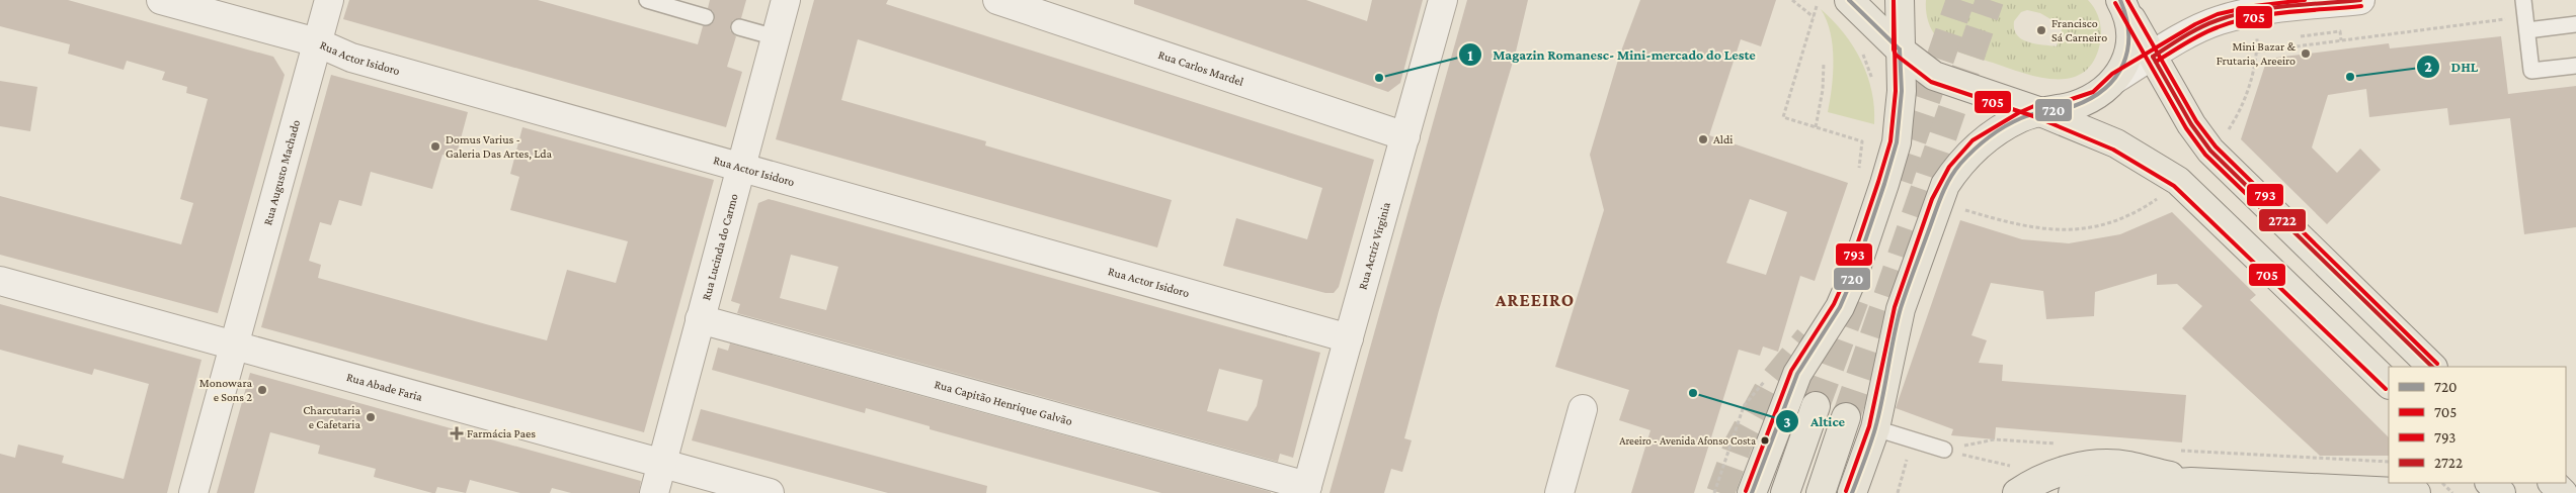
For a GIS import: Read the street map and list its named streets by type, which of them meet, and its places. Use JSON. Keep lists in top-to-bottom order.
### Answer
{
  "streets": {
    "street": [
      "Rua Actor Isidoro",
      "Rua Carlos Mardel",
      "Rua Augusto Machado",
      "Rua Lucinda do Carmo",
      "Rua Actriz Virginia",
      "Rua Abade Faria",
      "Rua Capitão Henrique Galvão"
    ]
  },
  "crossings": [
    ["Rua Actor Isidoro", "Rua Augusto Machado"],
    ["Rua Actor Isidoro", "Rua Lucinda do Carmo"],
    ["Rua Actor Isidoro", "Rua Actriz Virginia"],
    ["Rua Carlos Mardel", "Rua Actriz Virginia"],
    ["Rua Augusto Machado", "Rua Abade Faria"],
    ["Rua Lucinda do Carmo", "Rua Abade Faria"],
    ["Rua Lucinda do Carmo", "Rua Capitão Henrique Galvão"],
    ["Rua Actriz Virginia", "Rua Capitão Henrique Galvão"]
  ],
  "districts": ["AREEIRO"],
  "places": {
    "other": [
      "Francisco Sá Carneiro",
      "Mini Bazar & Frutaria, Areeiro",
      "DHL",
      "Magazin Romanesc- Mini-mercado do Leste",
      "Aldi",
      "Domus Varius - Galeria Das Artes, Lda",
      "Monowara e Sons 2",
      "Altice",
      "Charcutaria e Cafetaria",
      "Areeiro - Avenida Afonso Costa"
    ],
    "health": ["Farmácia Paes"]
  },
  "lines": [
    "transit line 720",
    "transit line 705",
    "transit line 793",
    "transit line 2722"
  ],
  "legend": [
    "720",
    "705",
    "793",
    "2722"
  ]
}
